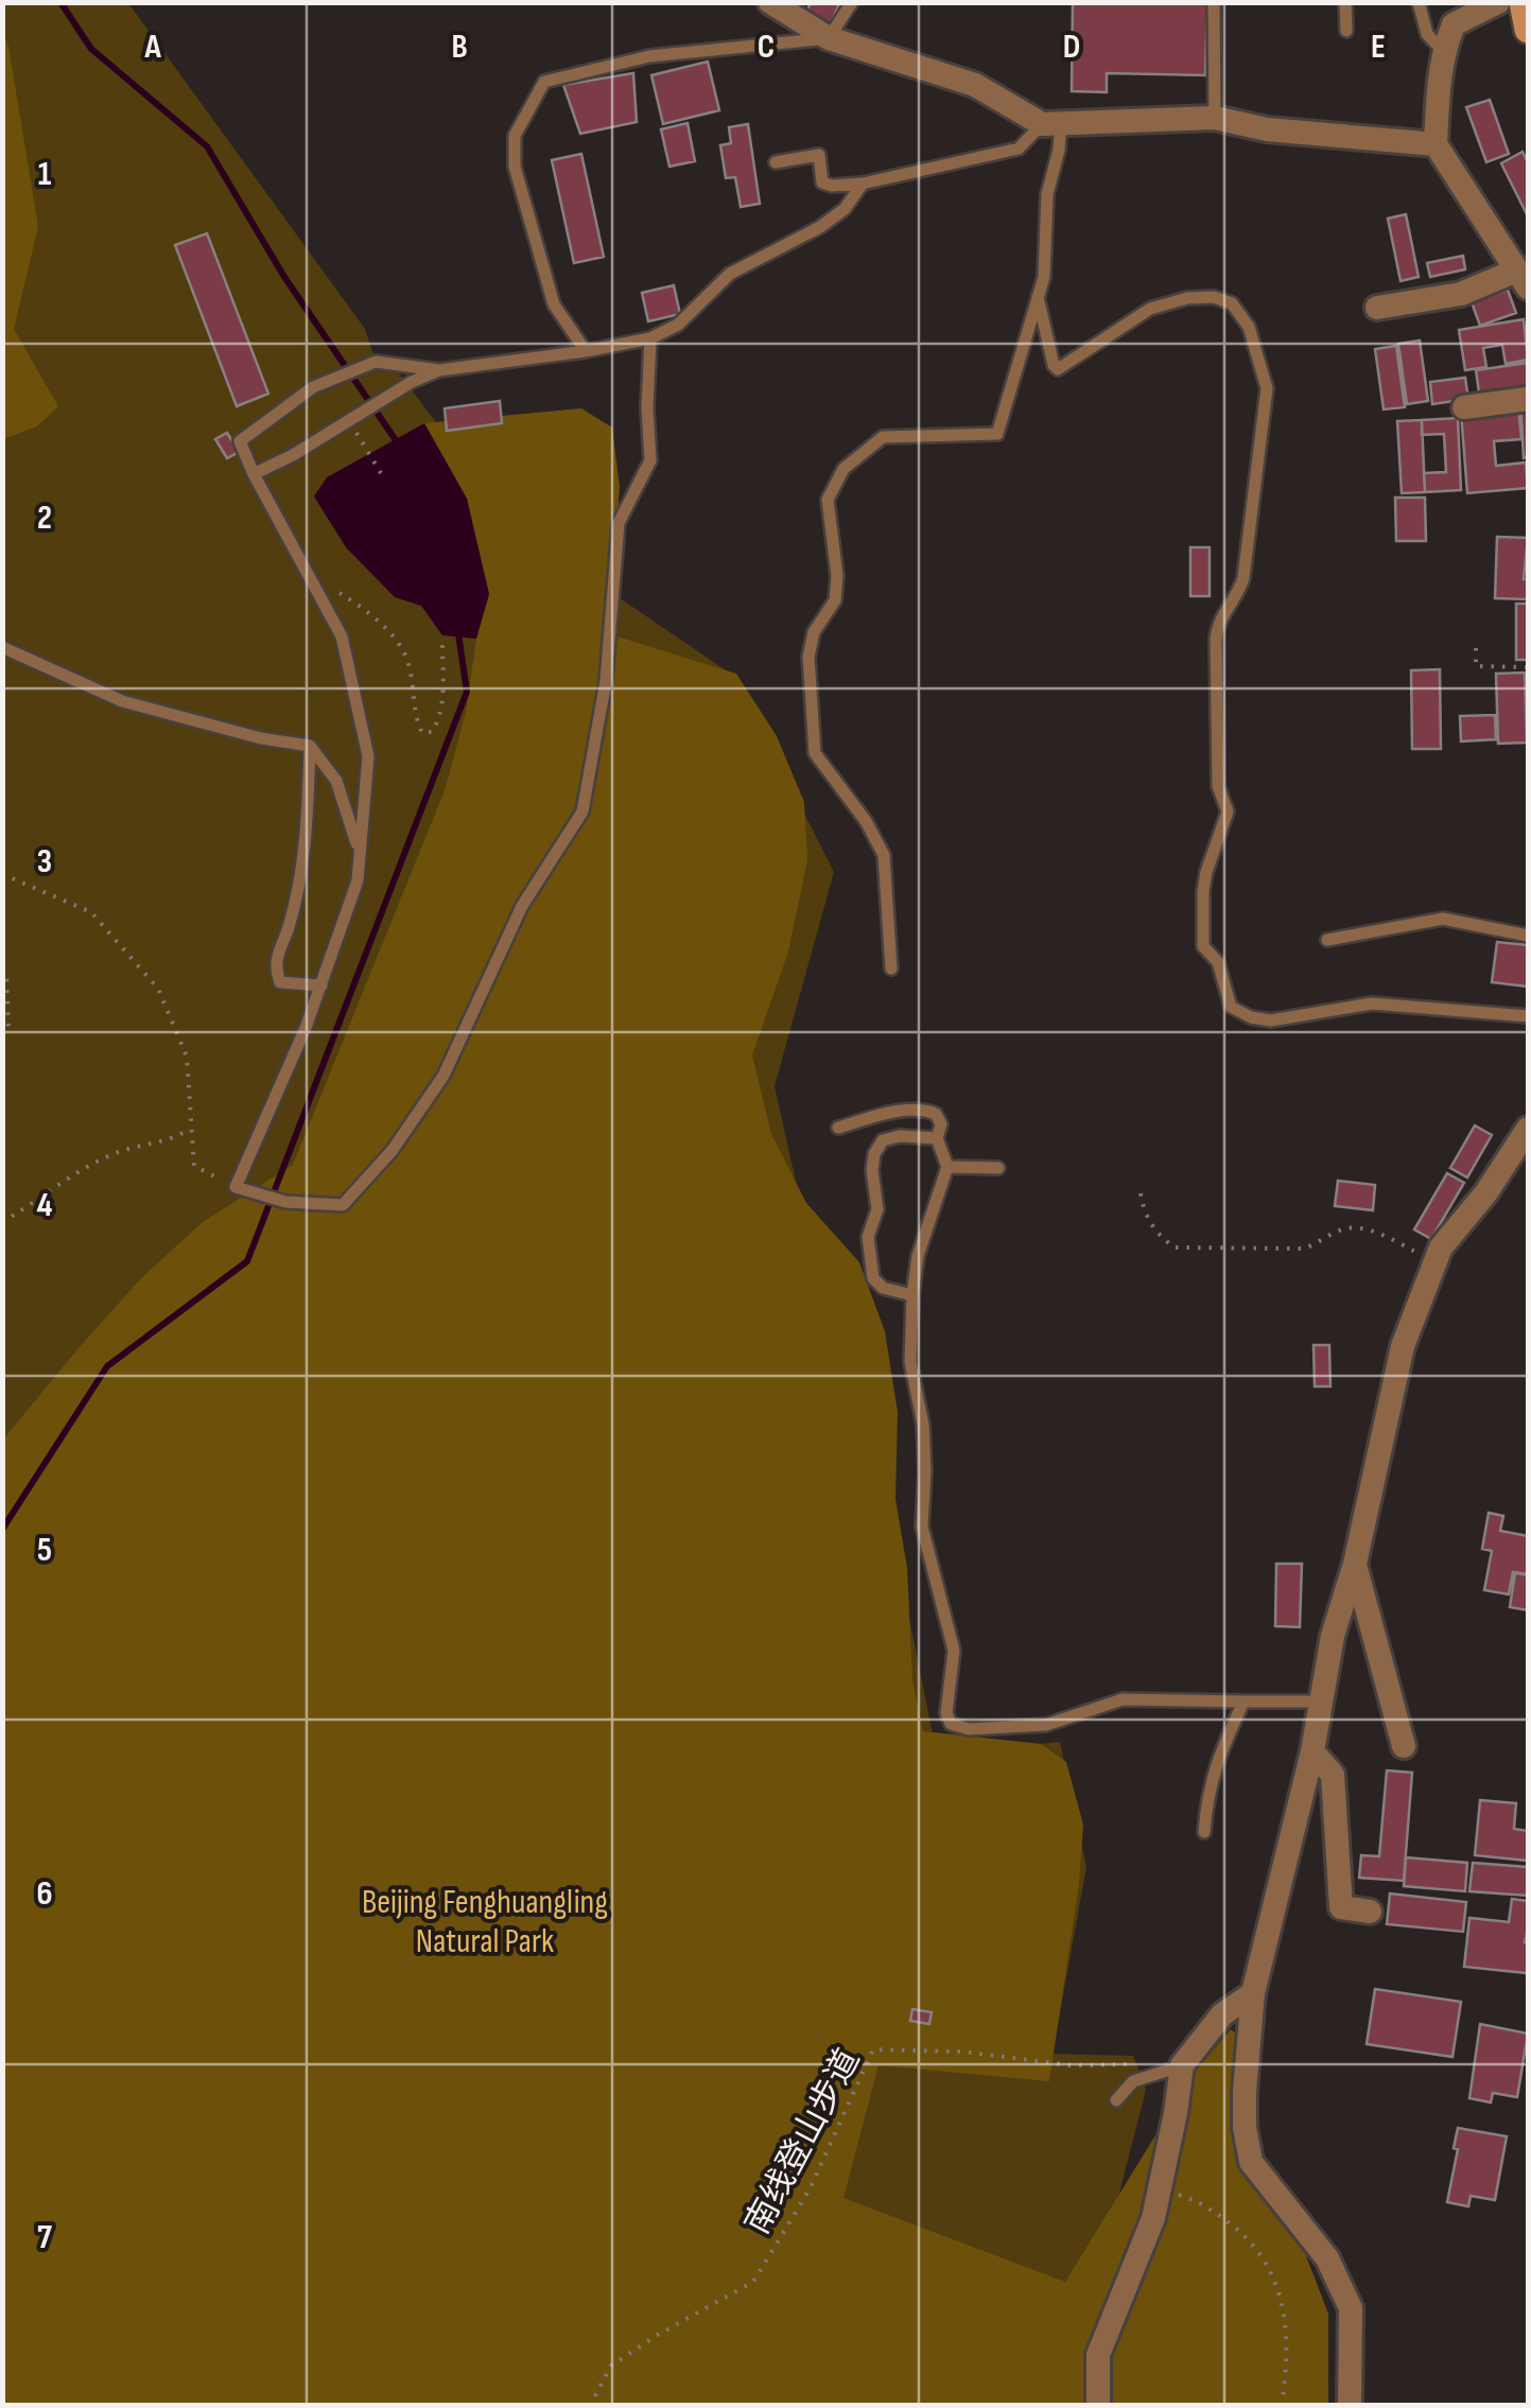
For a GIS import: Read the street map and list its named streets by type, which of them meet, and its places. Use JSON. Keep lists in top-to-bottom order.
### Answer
{
  "streets": {
    "path": ["南线登山步道"]
  },
  "parks": ["Beijing Fenghuangling Natural Park"],
  "grid": {
    "columns": [
      "A",
      "B",
      "C",
      "D",
      "E"
    ],
    "rows": [
      "1",
      "2",
      "3",
      "4",
      "5",
      "6",
      "7"
    ]
  }
}
